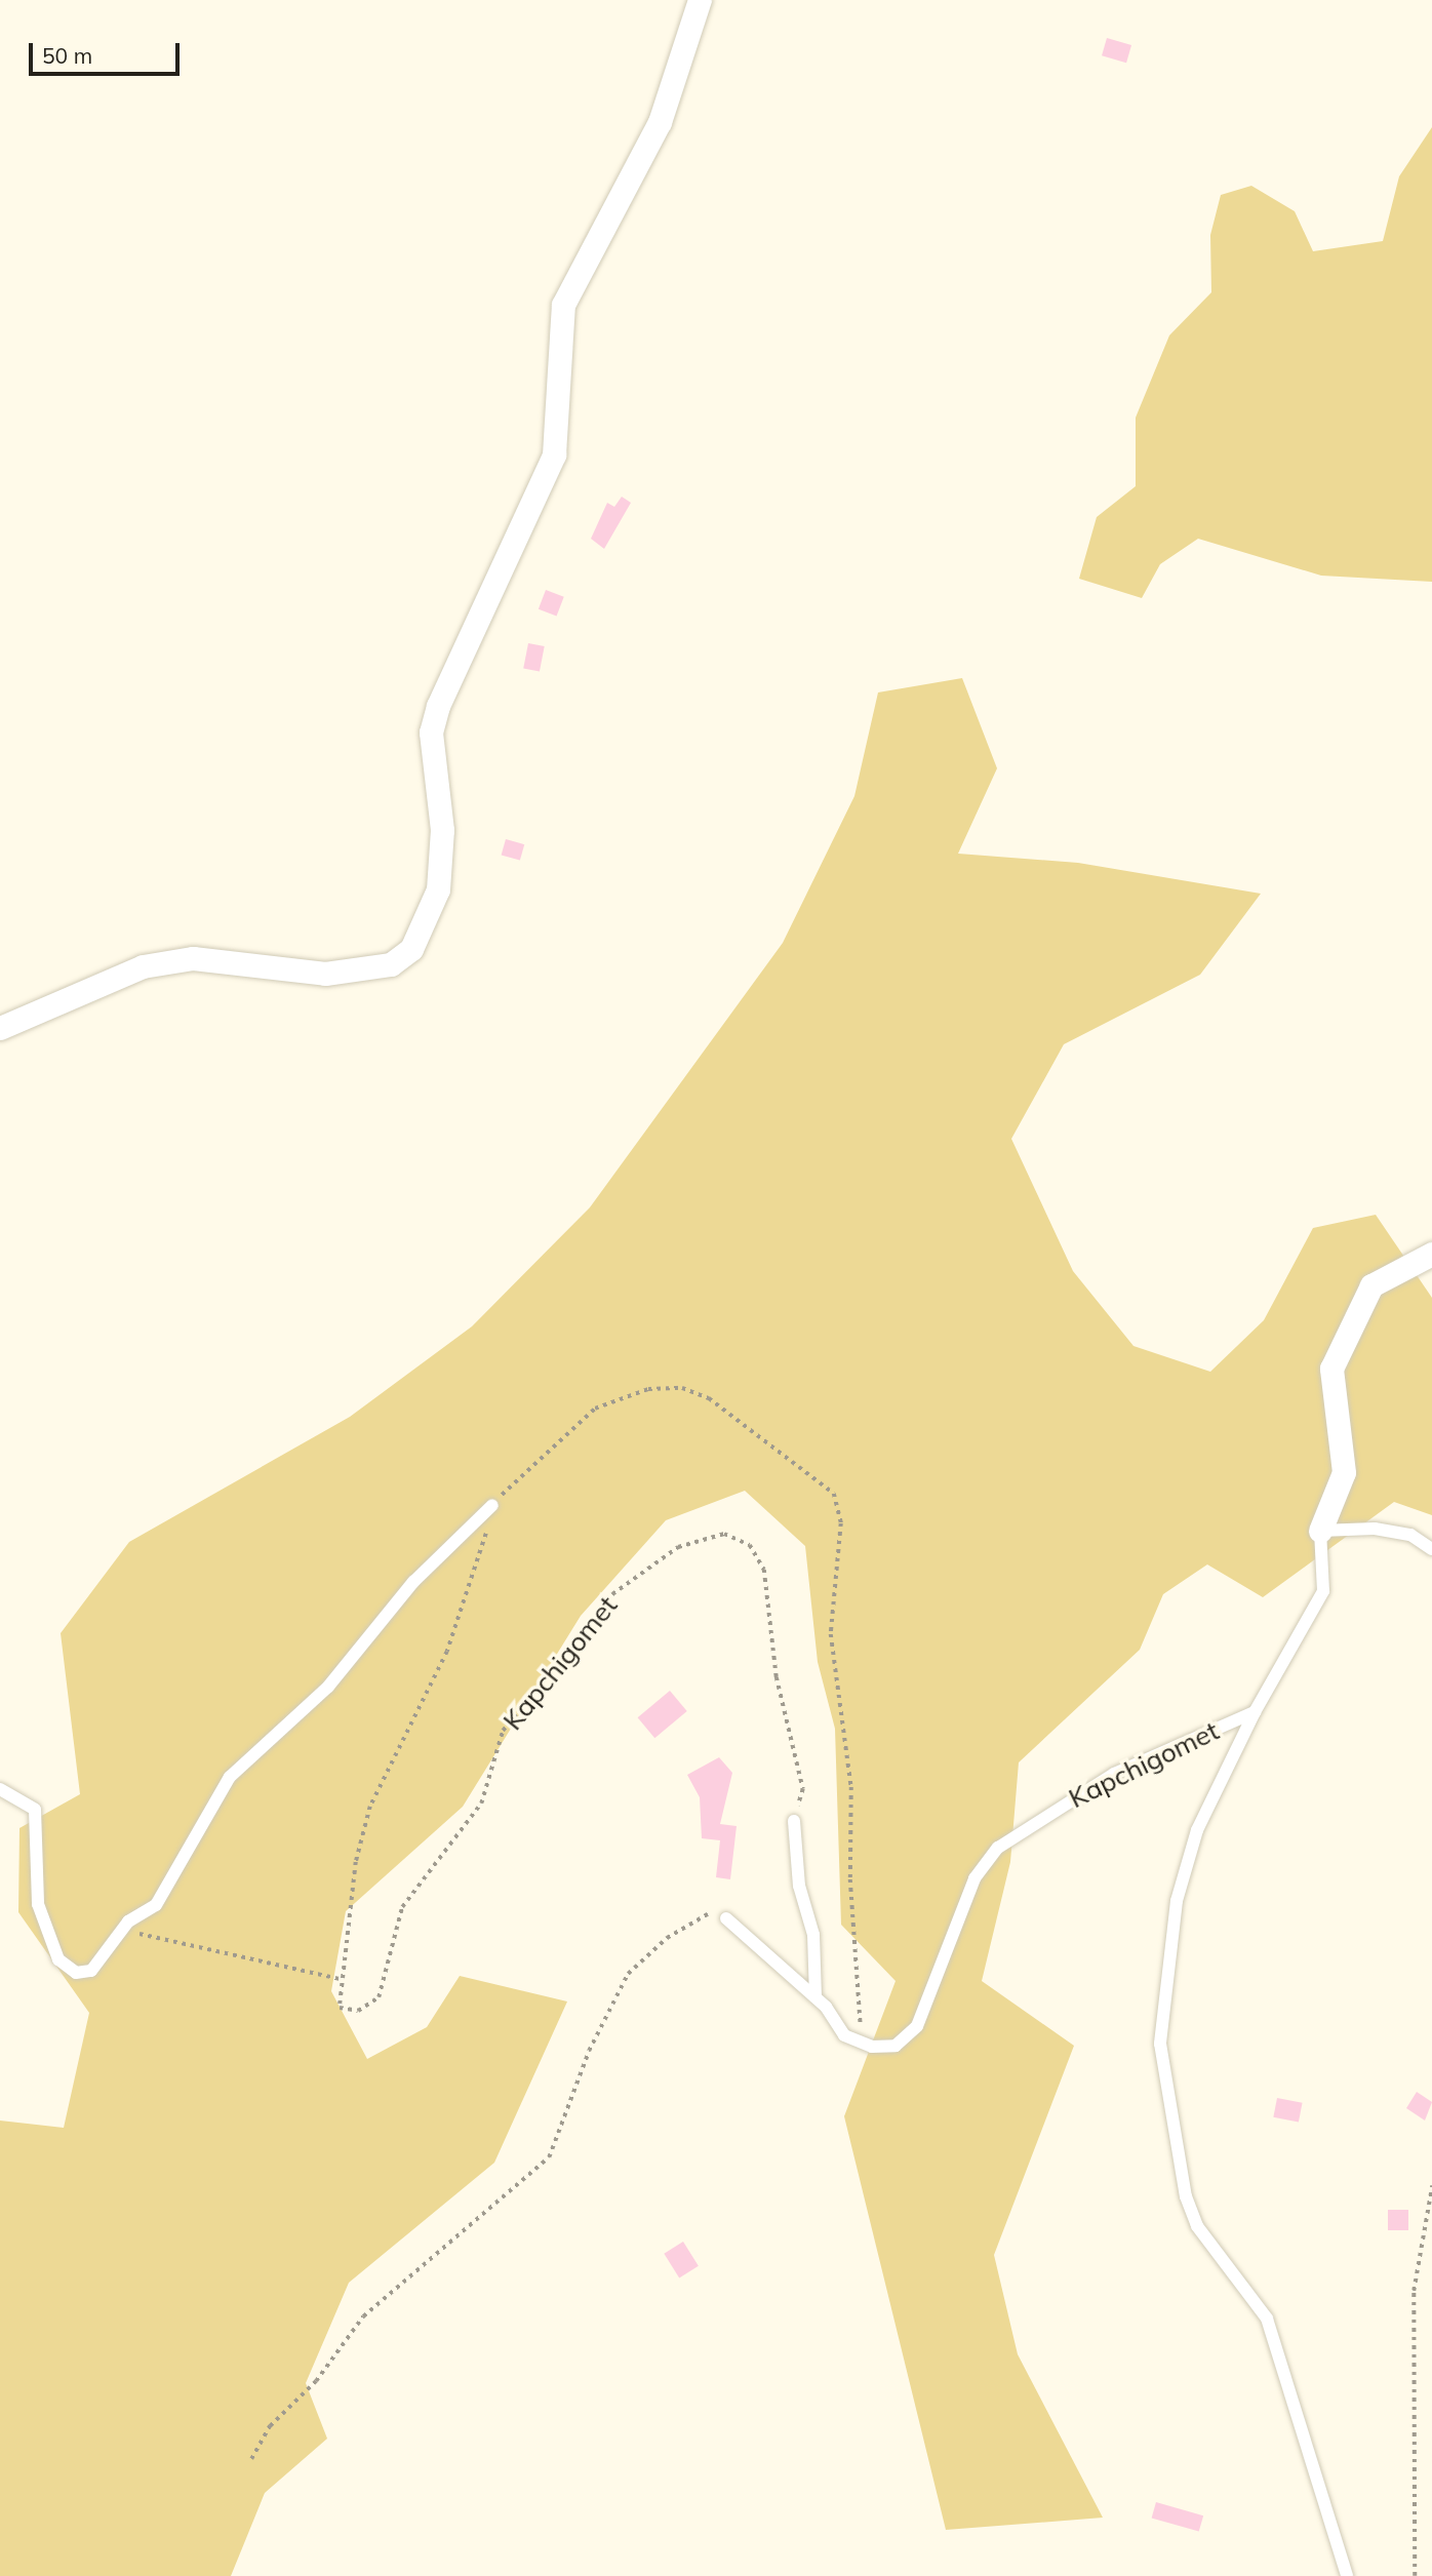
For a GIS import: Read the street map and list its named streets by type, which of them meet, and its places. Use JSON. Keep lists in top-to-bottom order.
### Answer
{
  "streets": {
    "lane": ["Kapchigomet"]
  },
  "scale_bar": "50 m"
}
